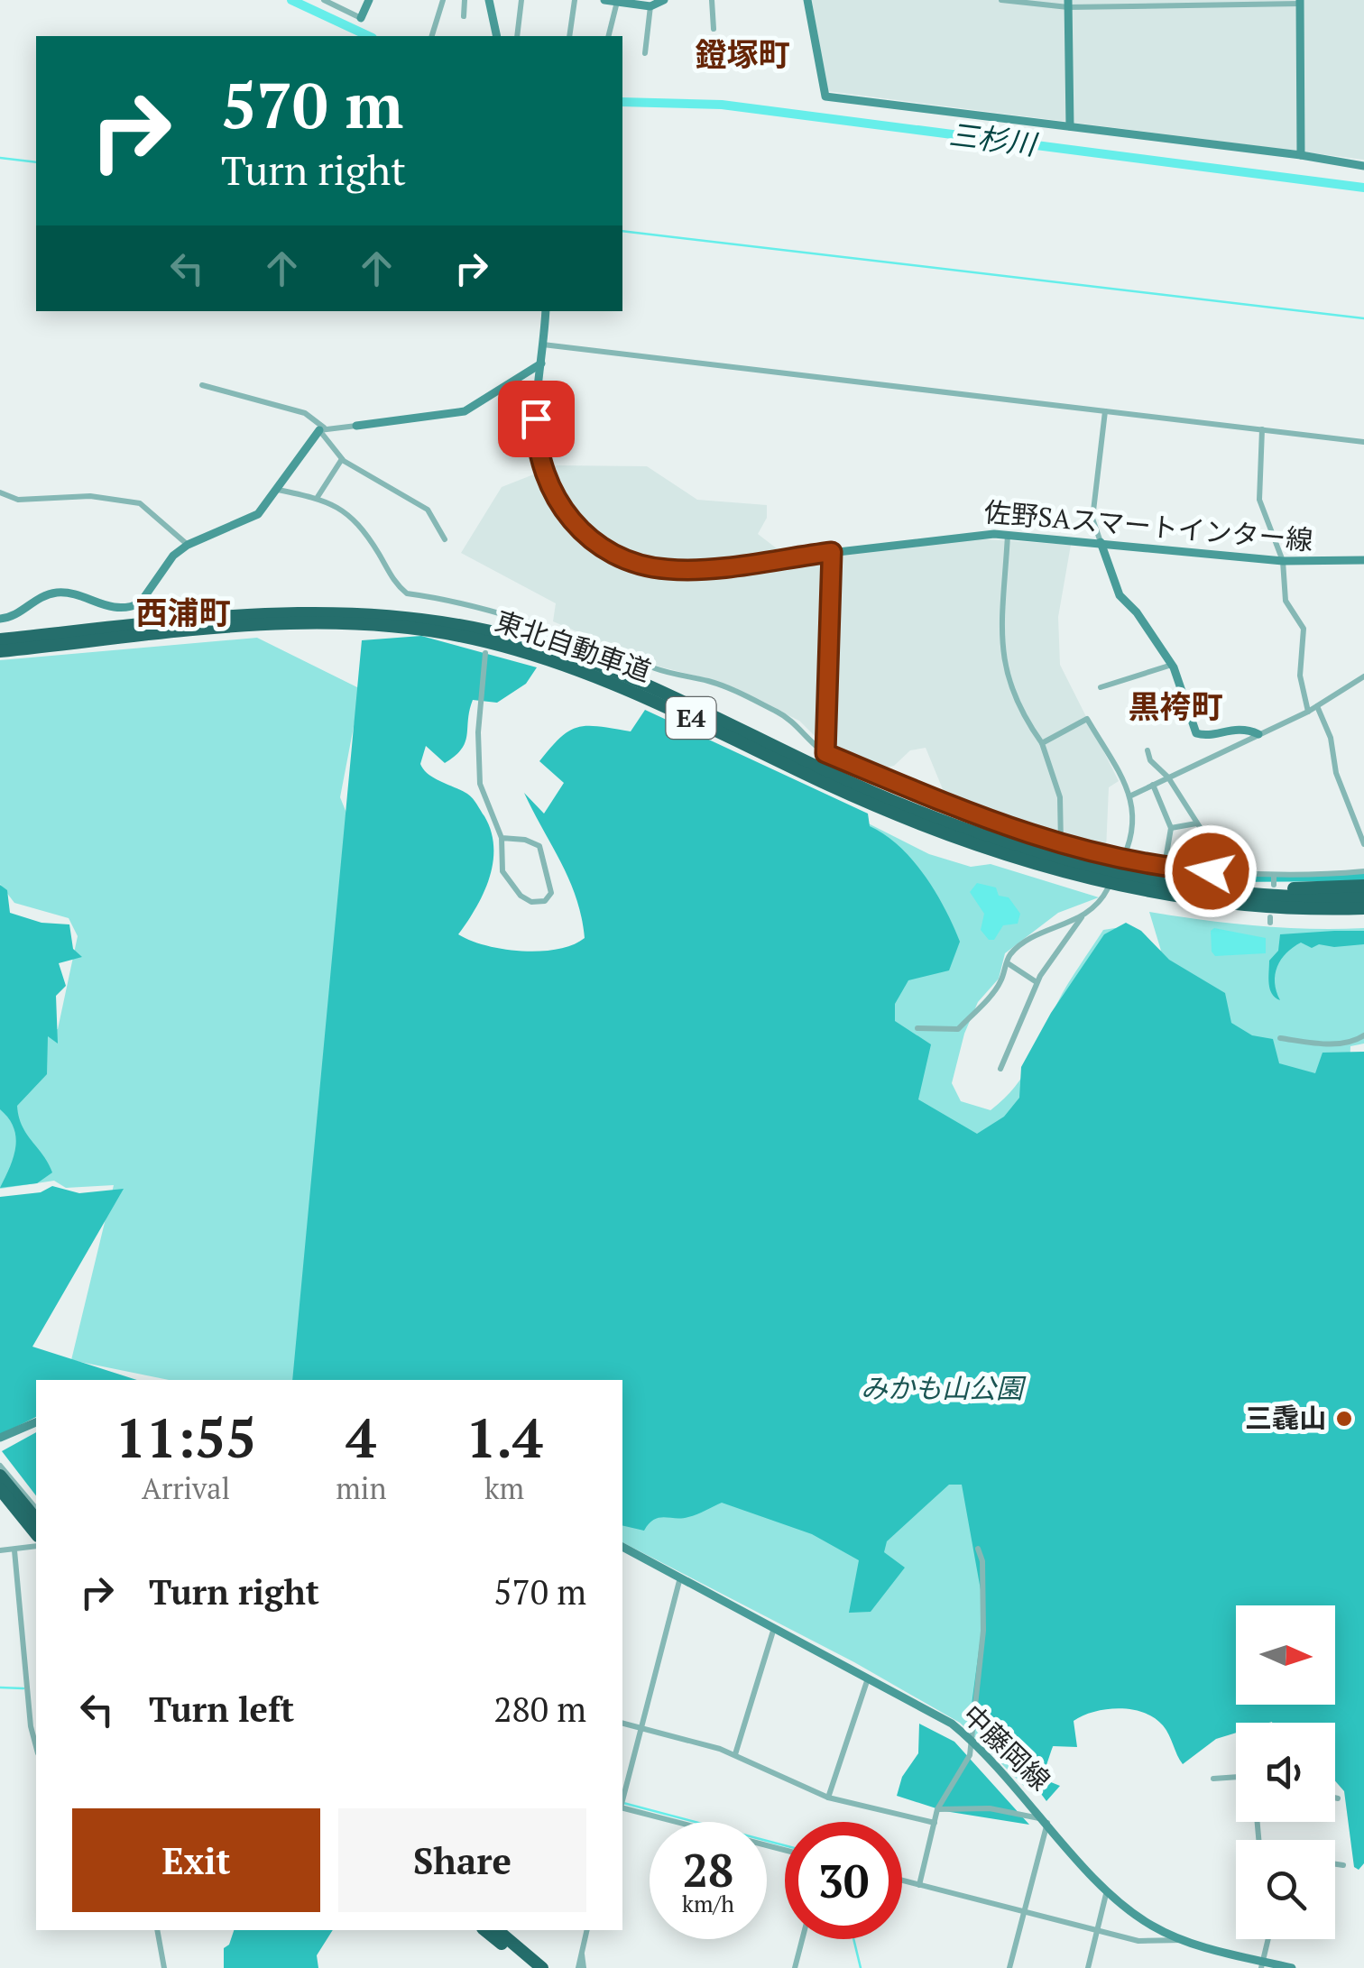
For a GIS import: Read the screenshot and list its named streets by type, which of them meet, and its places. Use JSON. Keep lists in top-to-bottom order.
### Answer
{
  "streets": {
    "highway": ["東北自動車道", "E4"],
    "street": ["佐野SAスマートインター線", "中藤岡線"]
  },
  "districts": ["鐙塚町", "西浦町", "黒袴町"],
  "water": ["三杉川"],
  "parks": ["みかも山公園"],
  "places": ["三毳山"],
  "north": "right",
  "page": {
    "turn": ["570 m", "Turn right"],
    "eta": [
      "11:55",
      "Arrival",
      "4",
      "min",
      "1.4",
      "km"
    ],
    "list": [
      {
        "name": "Turn right",
        "value": "570 m"
      },
      {
        "name": "Turn left",
        "value": "280 m"
      }
    ],
    "buttons": ["Exit", "Share"],
    "speed": "28 km/h",
    "limit": "30"
  }
}
